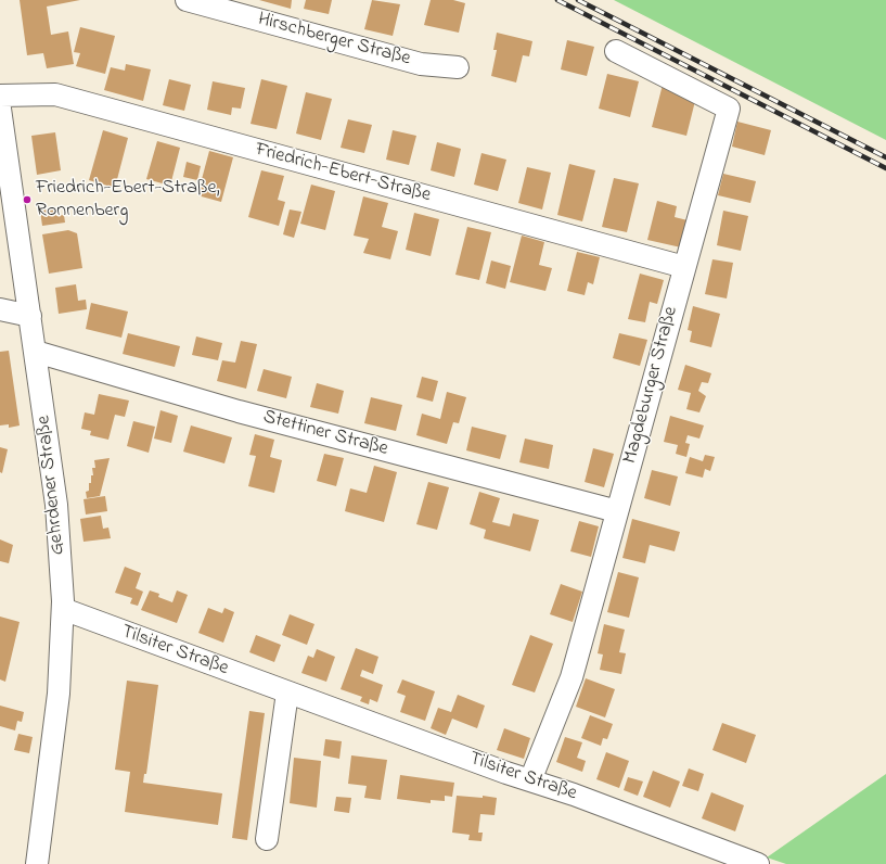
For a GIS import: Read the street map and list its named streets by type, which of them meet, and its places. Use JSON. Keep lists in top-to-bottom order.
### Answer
{
  "streets": {
    "street": [
      "Hirschberger Straße",
      "Friedrich-Ebert-Straße",
      "Magdeburger Straße",
      "Stettiner Straße",
      "Gehrdener Straße",
      "Tilsiter Straße"
    ]
  },
  "crossings": [
    ["Friedrich-Ebert-Straße", "Magdeburger Straße"],
    ["Magdeburger Straße", "Stettiner Straße"],
    ["Magdeburger Straße", "Tilsiter Straße"],
    ["Stettiner Straße", "Gehrdener Straße"],
    ["Gehrdener Straße", "Tilsiter Straße"]
  ],
  "places": ["Friedrich-Ebert-Straße, Ronnenberg"]
}
